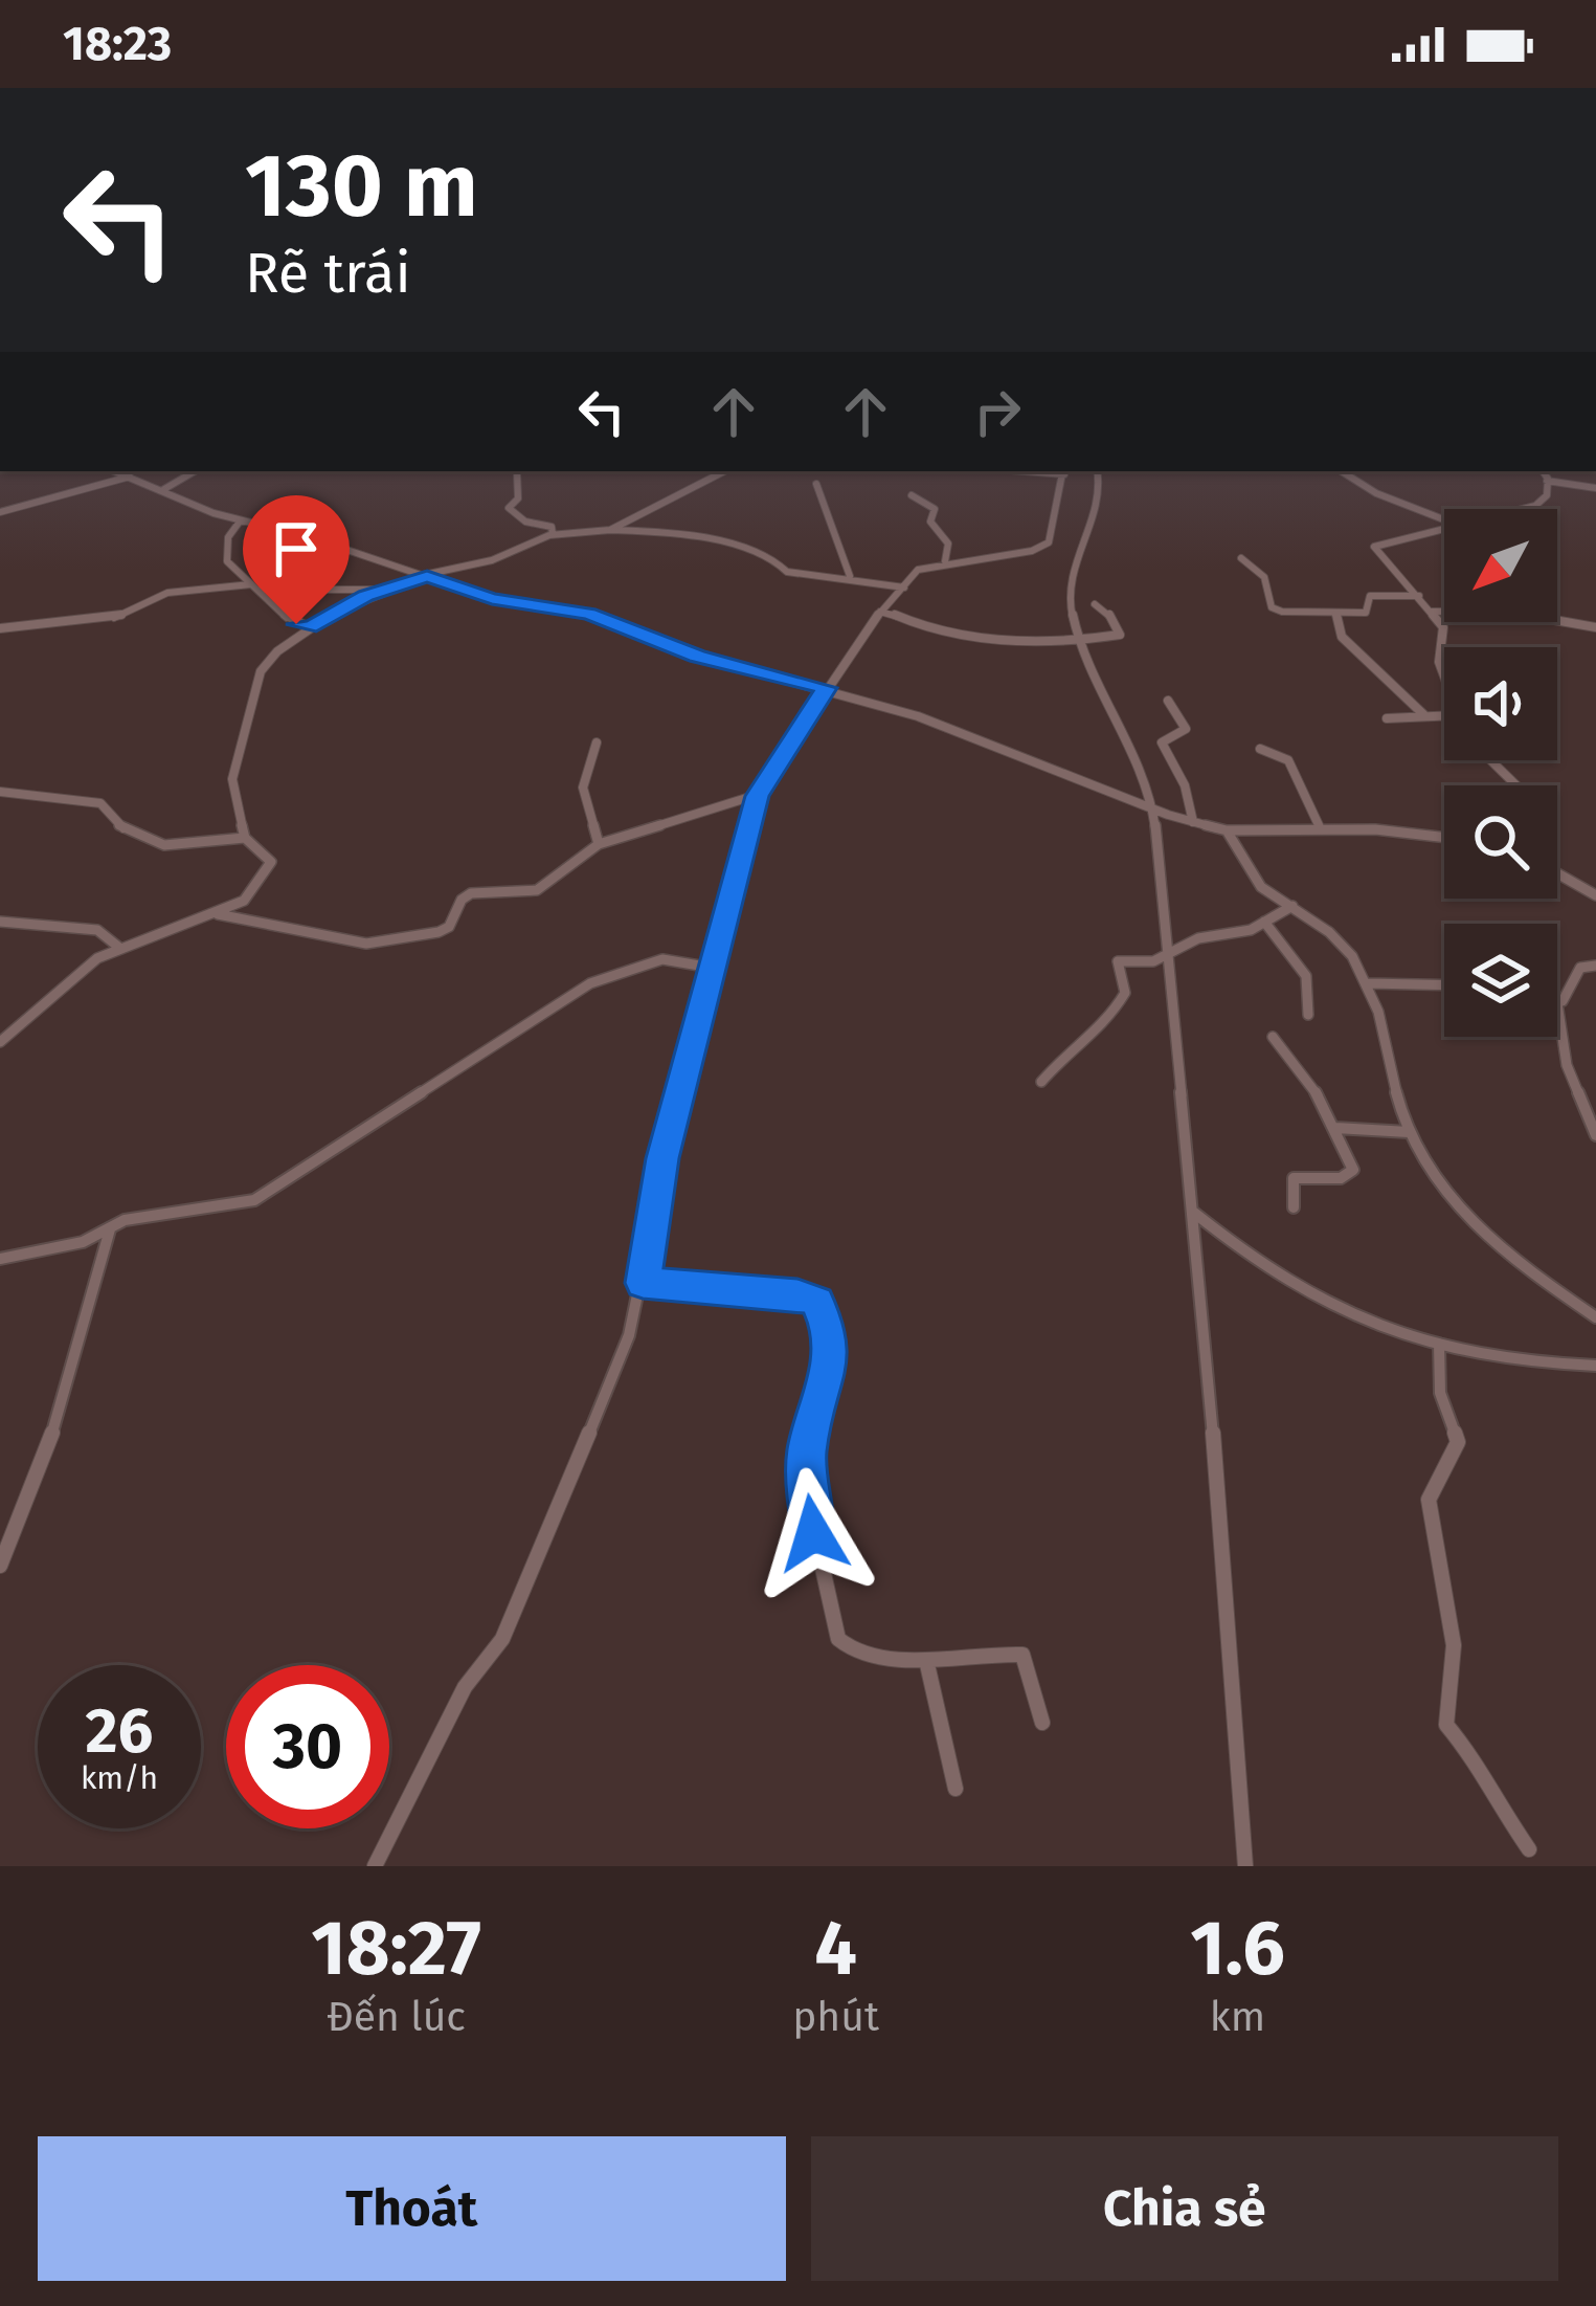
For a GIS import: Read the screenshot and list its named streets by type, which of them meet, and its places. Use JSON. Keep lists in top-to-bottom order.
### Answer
{
  "north": "bottom left",
  "page": {
    "status": "18:23",
    "turn": ["130 m", "Rẽ trái"],
    "speed": "26 km/h",
    "limit": "30",
    "eta": [
      "18:27",
      "Đến lúc",
      "4",
      "phút",
      "1.6",
      "km"
    ],
    "buttons": ["Thoát", "Chia sẻ"]
  }
}
